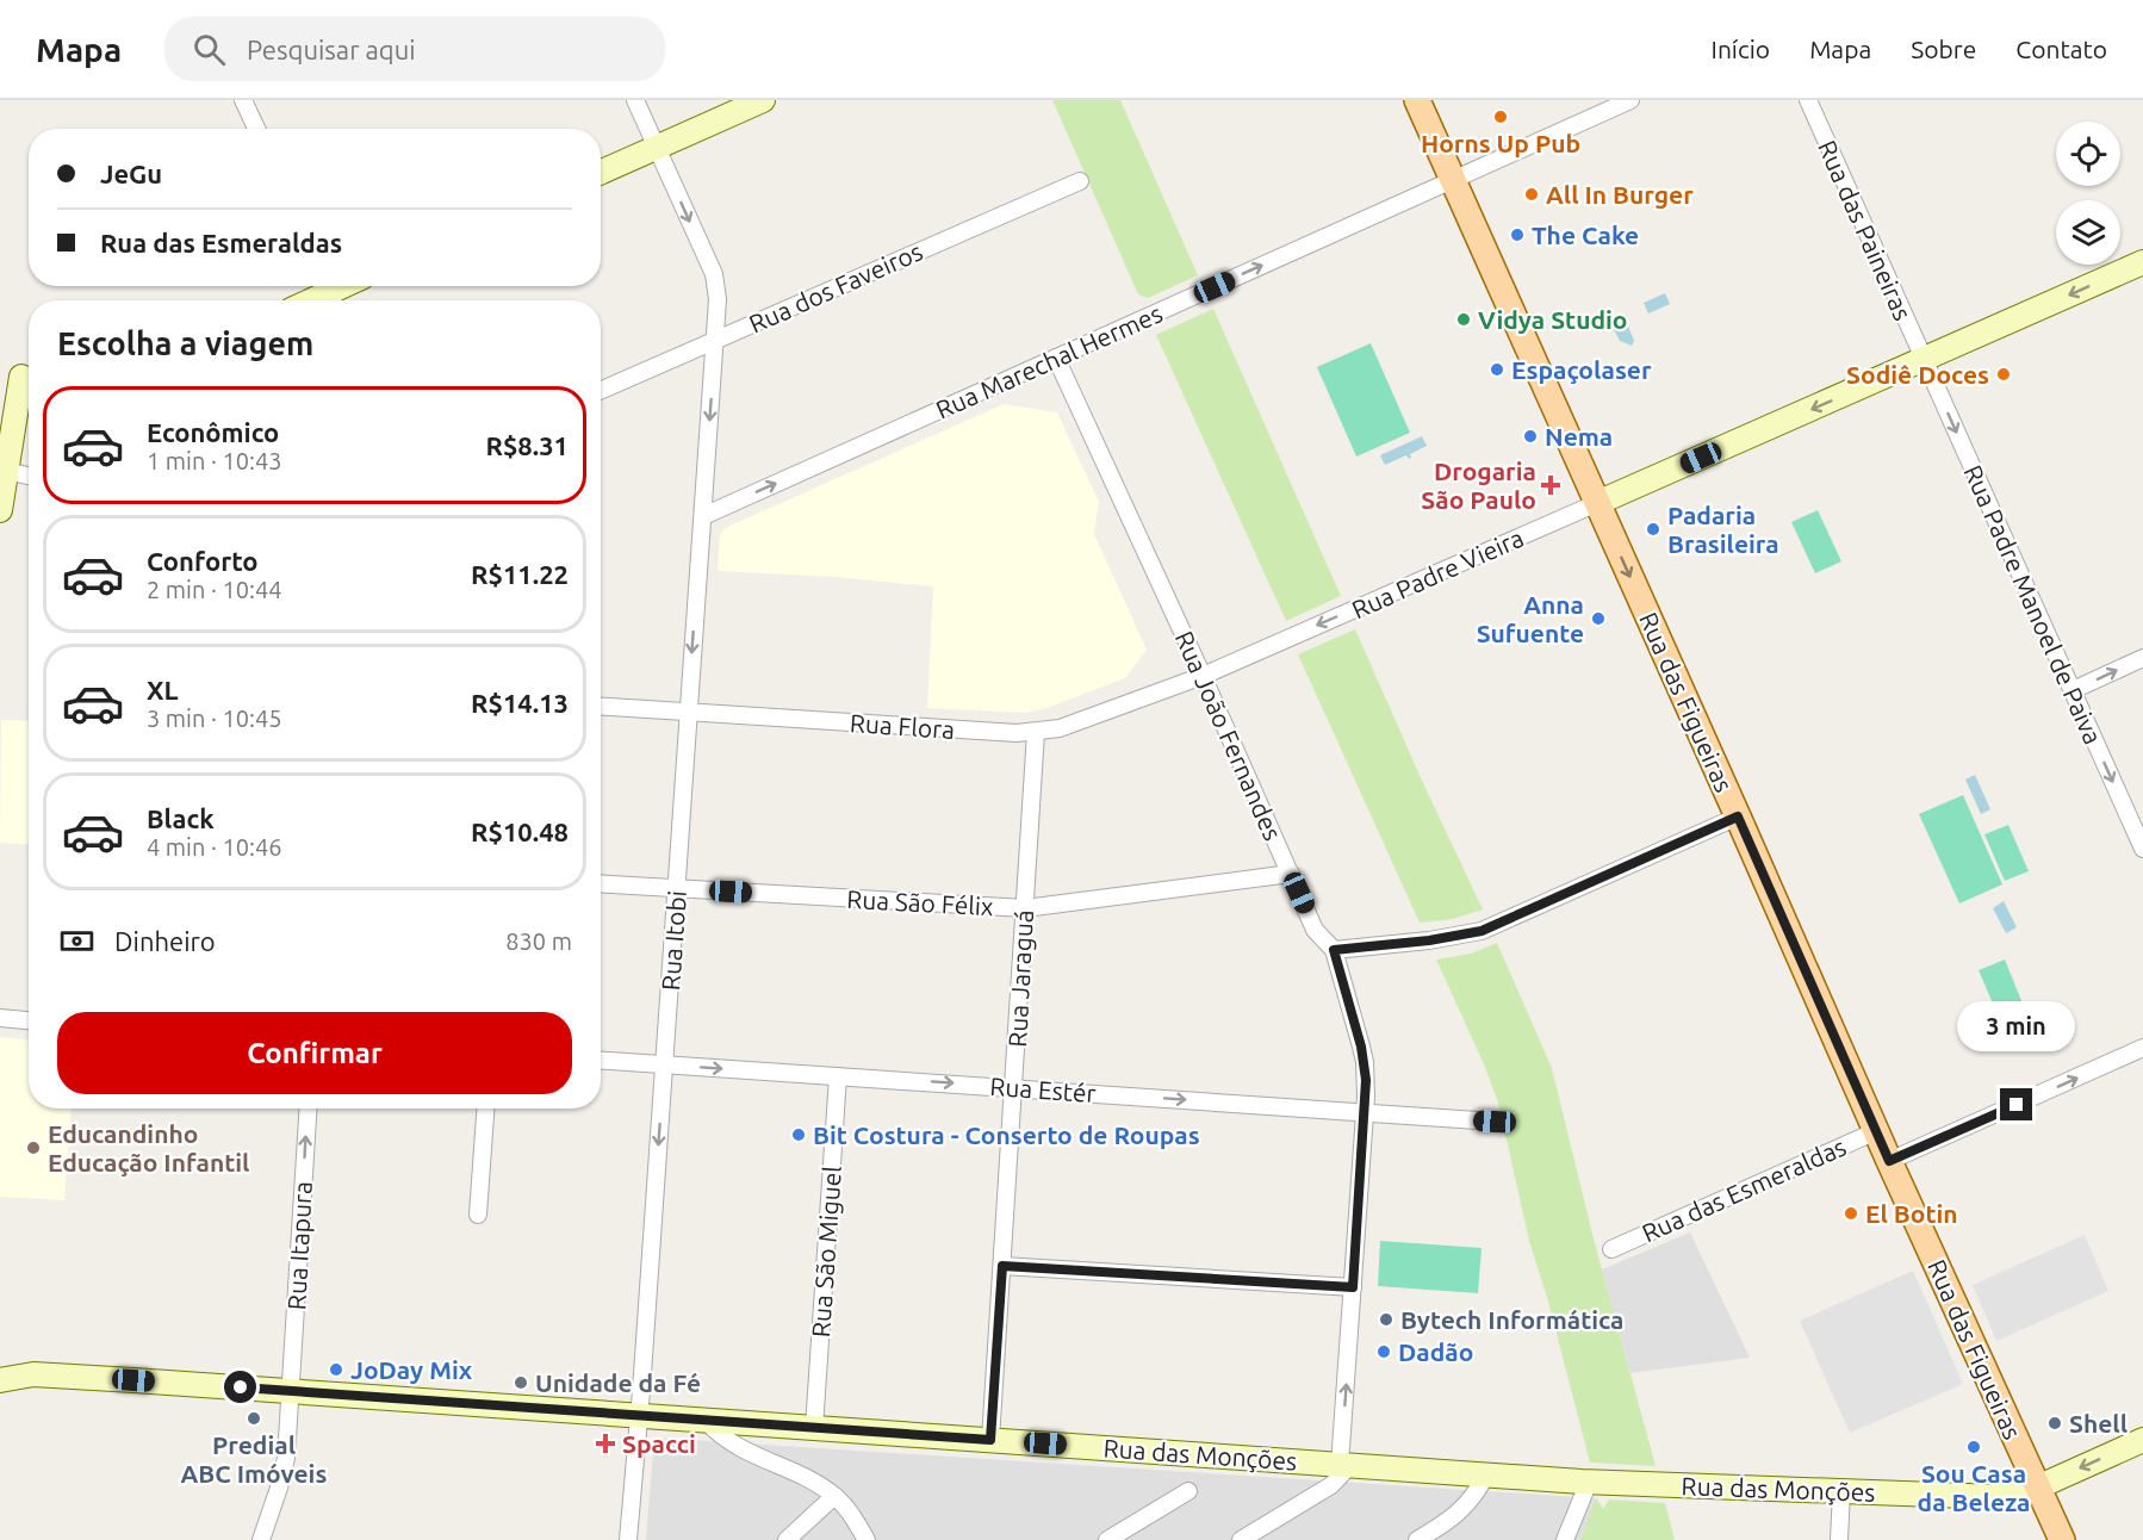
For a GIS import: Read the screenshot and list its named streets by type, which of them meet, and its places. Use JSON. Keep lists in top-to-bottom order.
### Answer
{
  "streets": {
    "main road": ["Rua das Figueiras"],
    "street": [
      "Rua das Paineiras",
      "Rua dos Faveiros",
      "Rua Marechal Hermes",
      "Rua Padre Vieira",
      "Rua Padre Manoel de Paiva",
      "Rua Flora",
      "Rua João Fernandes",
      "Rua São Félix",
      "Rua Itobi",
      "Rua Jaraguá",
      "Rua Estér",
      "Rua das Esmeraldas",
      "Rua Itapura",
      "Rua São Miguel",
      "Rua das Monções"
    ]
  },
  "crossings": [
    ["Rua das Paineiras", "Rua Padre Vieira"],
    ["Rua das Paineiras", "Rua Padre Manoel de Paiva"],
    ["Rua dos Faveiros", "Rua Itobi"],
    ["Rua Marechal Hermes", "Rua das Figueiras"],
    ["Rua Marechal Hermes", "Rua João Fernandes"],
    ["Rua Marechal Hermes", "Rua Itobi"],
    ["Rua Padre Vieira", "Rua Padre Manoel de Paiva"],
    ["Rua Padre Vieira", "Rua das Figueiras"],
    ["Rua Padre Vieira", "Rua Flora"],
    ["Rua Padre Vieira", "Rua João Fernandes"],
    ["Rua das Figueiras", "Rua das Esmeraldas"],
    ["Rua das Figueiras", "Rua das Monções"],
    ["Rua Flora", "Rua João Fernandes"],
    ["Rua Flora", "Rua Itobi"],
    ["Rua Flora", "Rua Jaraguá"],
    ["Rua João Fernandes", "Rua São Félix"],
    ["Rua João Fernandes", "Rua Estér"],
    ["Rua João Fernandes", "Rua das Monções"],
    ["Rua São Félix", "Rua Itobi"],
    ["Rua São Félix", "Rua Jaraguá"],
    ["Rua Itobi", "Rua Estér"],
    ["Rua Itobi", "Rua das Monções"],
    ["Rua Jaraguá", "Rua Estér"],
    ["Rua Jaraguá", "Rua das Monções"],
    ["Rua Estér", "Rua São Miguel"],
    ["Rua Itapura", "Rua das Monções"],
    ["Rua São Miguel", "Rua das Monções"]
  ],
  "one_way": [
    "Rua Marechal Hermes",
    "Rua Padre Vieira",
    "Rua Padre Manoel de Paiva",
    "Rua Itobi",
    "Rua Estér",
    "Rua Itapura"
  ],
  "places": {
    "other": [
      "Horns Up Pub",
      "All In Burger",
      "The Cake",
      "Vidya Studio",
      "Espaçolaser",
      "Sodiê Doces",
      "Nema",
      "Padaria Brasileira",
      "Anna Sufuente",
      "Bit Costura - Conserto de Roupas",
      "Educandinho Educação Infantil",
      "El Botin",
      "Bytech Informática",
      "Dadão",
      "JoDay Mix",
      "Unidade da Fé",
      "Predial ABC Imóveis",
      "Shell",
      "Sou Casa da Beleza"
    ],
    "health": ["Drogaria São Paulo", "Spacci"]
  },
  "page": {
    "header": "Mapa",
    "search": "Pesquisar aqui",
    "nav": [
      "Início",
      "Mapa",
      "Sobre",
      "Contato"
    ],
    "banner": ["JeGu", "Rua das Esmeraldas"],
    "heading": "Escolha a viagem",
    "list": [
      {
        "name": "Econômico",
        "note": "1 min · 10:43",
        "value": "R$8.31"
      },
      {
        "name": "Conforto",
        "note": "2 min · 10:44",
        "value": "R$11.22"
      },
      {
        "name": "XL",
        "note": "3 min · 10:45",
        "value": "R$14.13"
      },
      {
        "name": "Black",
        "note": "4 min · 10:46",
        "value": "R$10.48"
      }
    ],
    "pay": ["Dinheiro", "830 m"],
    "buttons": "Confirmar",
    "bubble": "3 min"
  }
}
